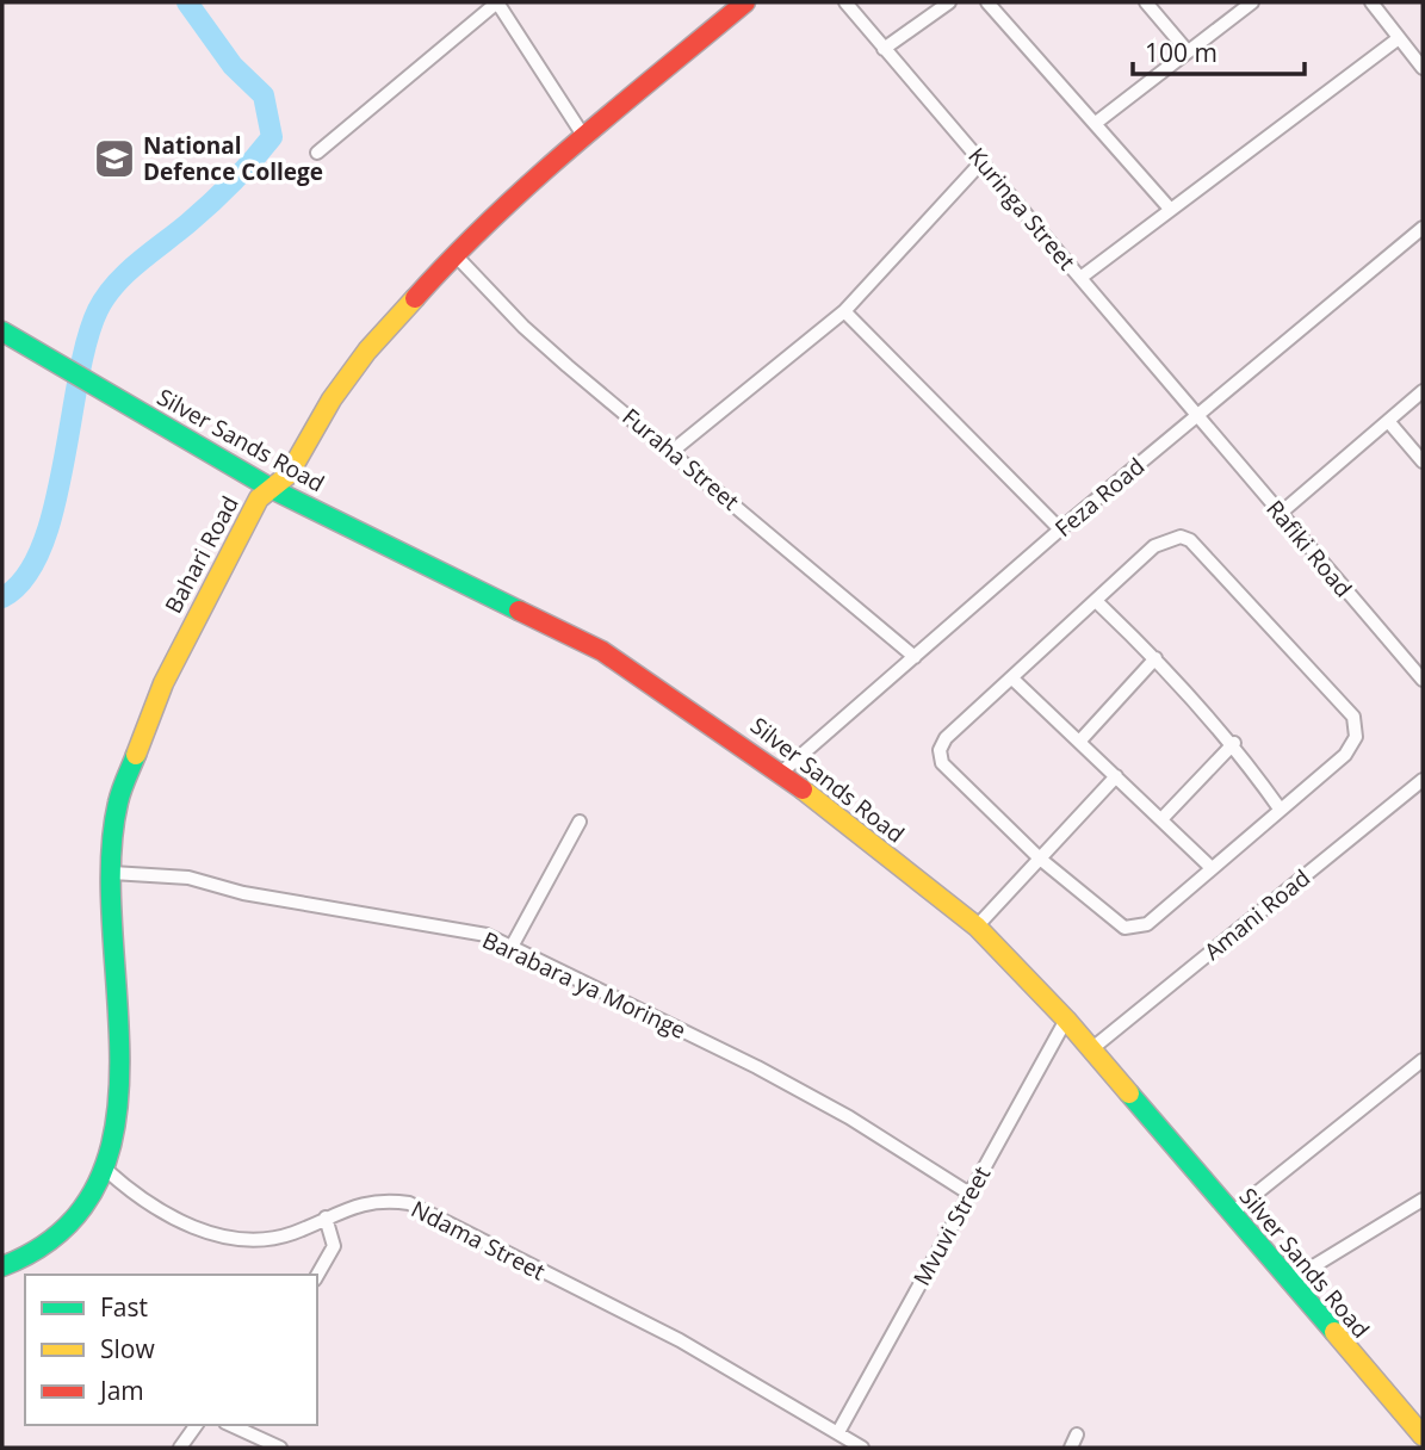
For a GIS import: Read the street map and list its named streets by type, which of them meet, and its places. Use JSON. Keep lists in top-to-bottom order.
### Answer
{
  "streets": {
    "street": [
      "Kuringa Street",
      "Silver Sands Road",
      "Furaha Street",
      "Feza Road",
      "Rafiki Road",
      "Bahari Road",
      "Amani Road",
      "Barabara ya Moringe",
      "Mvuvi Street",
      "Ndama Street"
    ]
  },
  "crossings": [
    ["Kuringa Street", "Feza Road"],
    ["Kuringa Street", "Rafiki Road"],
    ["Silver Sands Road", "Feza Road"],
    ["Silver Sands Road", "Bahari Road"],
    ["Silver Sands Road", "Amani Road"],
    ["Silver Sands Road", "Mvuvi Street"],
    ["Furaha Street", "Feza Road"],
    ["Furaha Street", "Bahari Road"],
    ["Feza Road", "Rafiki Road"],
    ["Bahari Road", "Barabara ya Moringe"],
    ["Bahari Road", "Ndama Street"],
    ["Barabara ya Moringe", "Mvuvi Street"],
    ["Mvuvi Street", "Ndama Street"]
  ],
  "places": {
    "school or university": ["National Defence College"]
  },
  "legend": ["Fast", "Slow", "Jam"],
  "scale_bar": "100 m"
}
